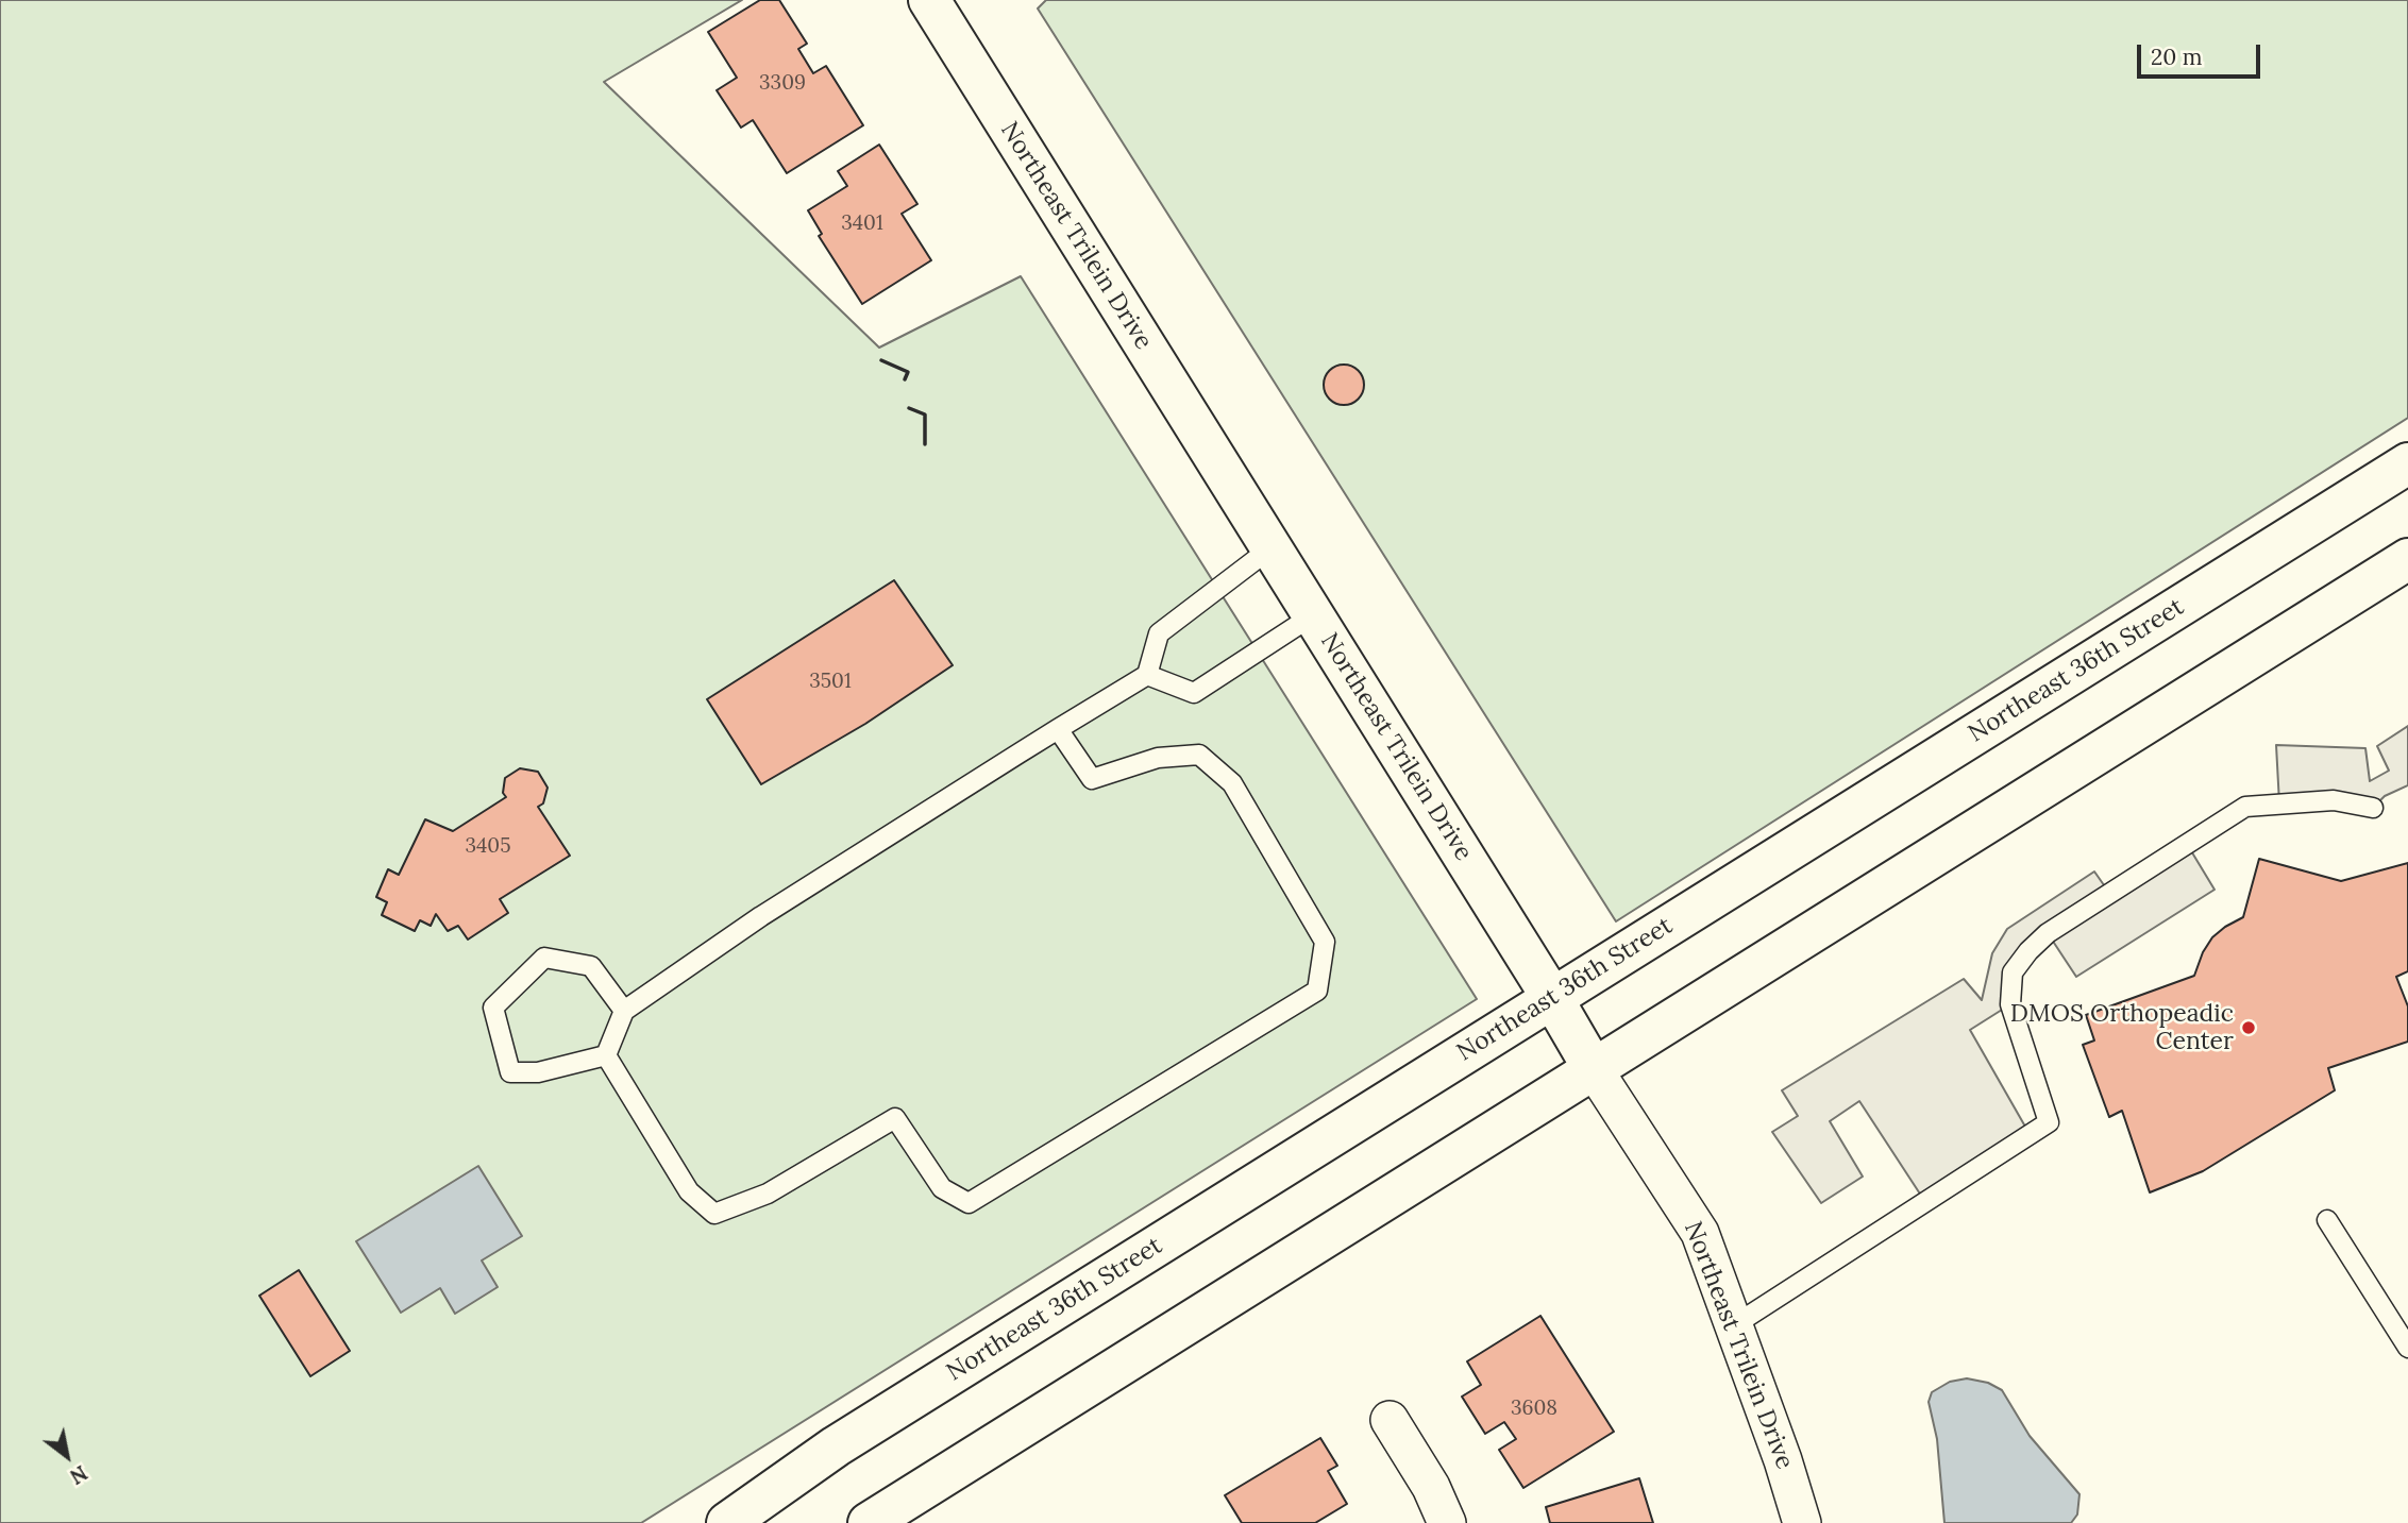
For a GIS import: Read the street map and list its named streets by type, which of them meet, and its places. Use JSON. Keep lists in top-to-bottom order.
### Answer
{
  "streets": {
    "main road": ["Northeast Trilein Drive", "Northeast 36th Street"]
  },
  "crossings": [
    ["Northeast Trilein Drive", "Northeast 36th Street"]
  ],
  "places": ["DMOS Orthopeadic Center"],
  "house_numbers": [
    "3309",
    "3401",
    "3501",
    "3405",
    "3608"
  ],
  "scale_bar": "20 m",
  "north": "bottom right"
}
